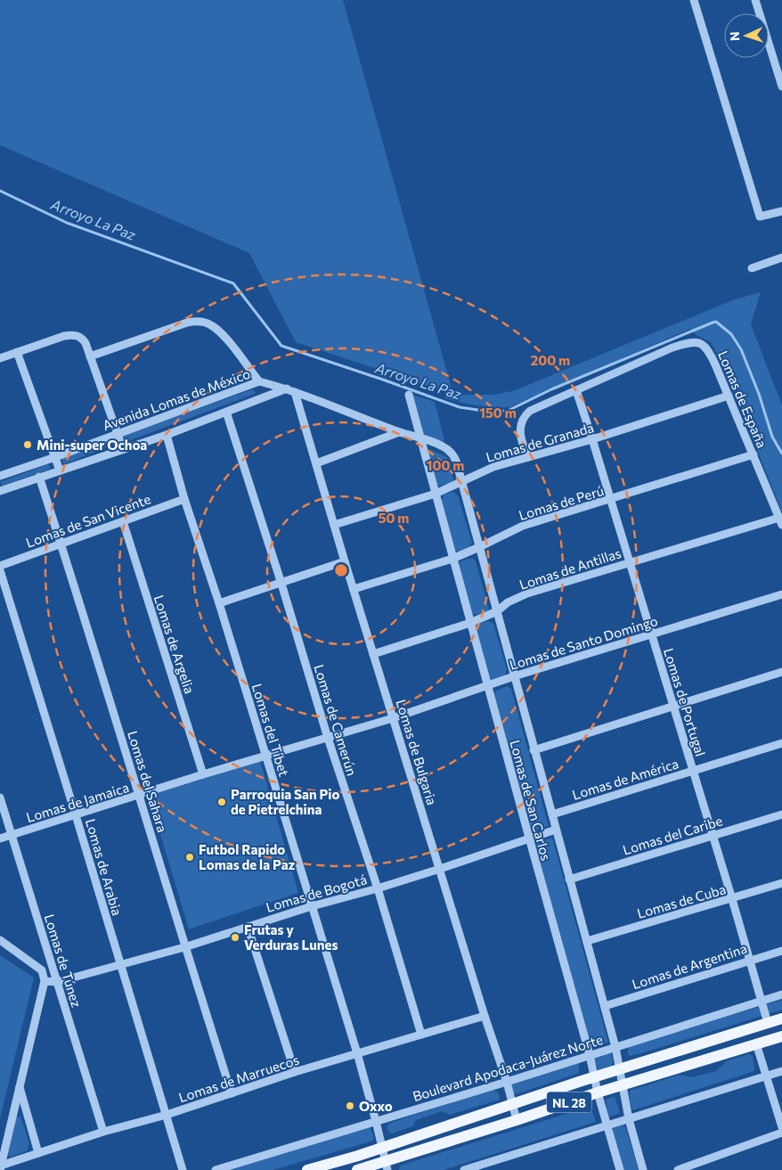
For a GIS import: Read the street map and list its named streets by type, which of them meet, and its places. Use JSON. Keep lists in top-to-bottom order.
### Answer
{
  "streets": {
    "main road": ["NL 28"],
    "street": [
      "Avenida Lomas de México",
      "Lomas de España",
      "Lomas de Granada",
      "Lomas de Perú",
      "Lomas de San Vicente",
      "Lomas de Antillas",
      "Lomas de Santo Domingo",
      "Lomas de Argelia",
      "Lomas de Portugal",
      "Lomas de Camerún",
      "Lomas del Tíbet",
      "Lomas de Bulgaria",
      "Lomas de América",
      "Lomas del Sahara",
      "Lomas de San Carlos",
      "Lomas de Jamaica",
      "Lomas del Caribe",
      "Lomas de Arabia",
      "Lomas de Bogotá",
      "Lomas de Cuba",
      "Lomas de Túnez",
      "Lomas de Argentina",
      "Boulevard Apodaca-Juárez Norte",
      "Lomas de Marruecos"
    ]
  },
  "crossings": [
    ["Avenida Lomas de México", "Lomas de Bulgaria"],
    ["Avenida Lomas de México", "Lomas de San Carlos"],
    ["Lomas de España", "Lomas de Granada"],
    ["Lomas de España", "Lomas de Perú"],
    ["Lomas de España", "Lomas de Antillas"],
    ["Lomas de España", "Lomas de Portugal"],
    ["Lomas de Granada", "Lomas de Portugal"],
    ["Lomas de Granada", "Lomas de Bulgaria"],
    ["Lomas de Granada", "Lomas de San Carlos"],
    ["Lomas de Perú", "Lomas de Portugal"],
    ["Lomas de Perú", "Lomas de Bulgaria"],
    ["Lomas de Perú", "Lomas de San Carlos"],
    ["Lomas de San Vicente", "Lomas de Argelia"],
    ["Lomas de San Vicente", "Lomas del Tíbet"],
    ["Lomas de San Vicente", "Lomas del Sahara"],
    ["Lomas de Antillas", "Lomas de Portugal"],
    ["Lomas de Antillas", "Lomas de Bulgaria"],
    ["Lomas de Antillas", "Lomas de San Carlos"],
    ["Lomas de Santo Domingo", "Lomas de Portugal"],
    ["Lomas de Santo Domingo", "Lomas de Bulgaria"],
    ["Lomas de Santo Domingo", "Lomas de San Carlos"],
    ["Lomas de Santo Domingo", "Lomas de Jamaica"],
    ["Lomas de Argelia", "Lomas de Jamaica"],
    ["Lomas de Portugal", "Lomas de América"],
    ["Lomas de Portugal", "Lomas del Caribe"],
    ["Lomas de Portugal", "Lomas de Cuba"],
    ["Lomas de Portugal", "Lomas de Argentina"],
    ["Lomas de Portugal", "Boulevard Apodaca-Juárez Norte"],
    ["Lomas de Camerún", "Lomas de Jamaica"],
    ["Lomas de Camerún", "Lomas de Bogotá"],
    ["Lomas de Camerún", "Lomas de Marruecos"],
    ["Lomas del Tíbet", "Lomas de Jamaica"],
    ["Lomas del Tíbet", "Lomas de Bogotá"],
    ["Lomas del Tíbet", "Boulevard Apodaca-Juárez Norte"],
    ["Lomas del Tíbet", "Lomas de Marruecos"],
    ["Lomas del Tíbet", "NL 28"],
    ["Lomas de Bulgaria", "Lomas de Jamaica"],
    ["Lomas de Bulgaria", "Lomas de Bogotá"],
    ["Lomas de Bulgaria", "Boulevard Apodaca-Juárez Norte"],
    ["Lomas de Bulgaria", "Lomas de Marruecos"],
    ["Lomas de Bulgaria", "NL 28"],
    ["Lomas de América", "Lomas de San Carlos"],
    ["Lomas del Sahara", "Lomas de Jamaica"],
    ["Lomas del Sahara", "Lomas de Bogotá"],
    ["Lomas del Sahara", "Lomas de Marruecos"],
    ["Lomas de San Carlos", "Lomas del Caribe"],
    ["Lomas de San Carlos", "Lomas de Bogotá"],
    ["Lomas de San Carlos", "Lomas de Cuba"],
    ["Lomas de San Carlos", "Lomas de Argentina"],
    ["Lomas de San Carlos", "Boulevard Apodaca-Juárez Norte"],
    ["Lomas de San Carlos", "NL 28"],
    ["Lomas de Jamaica", "Lomas de Arabia"],
    ["Lomas de Jamaica", "Lomas de Túnez"],
    ["Lomas de Arabia", "Lomas de Bogotá"],
    ["Lomas de Arabia", "Lomas de Marruecos"],
    ["Lomas de Bogotá", "Lomas de Túnez"],
    ["Lomas de Túnez", "Lomas de Marruecos"]
  ],
  "water": ["Arroyo La Paz"],
  "places": [
    "Mini-super Ochoa",
    "Parroquia San Pio de Pietrelchina",
    "Futbol Rapido Lomas de la Paz",
    "Frutas y Verduras Lunes",
    "Oxxo"
  ],
  "north": "left",
  "rings": [
    "200 m",
    "150 m",
    "100 m",
    "50 m"
  ]
}
